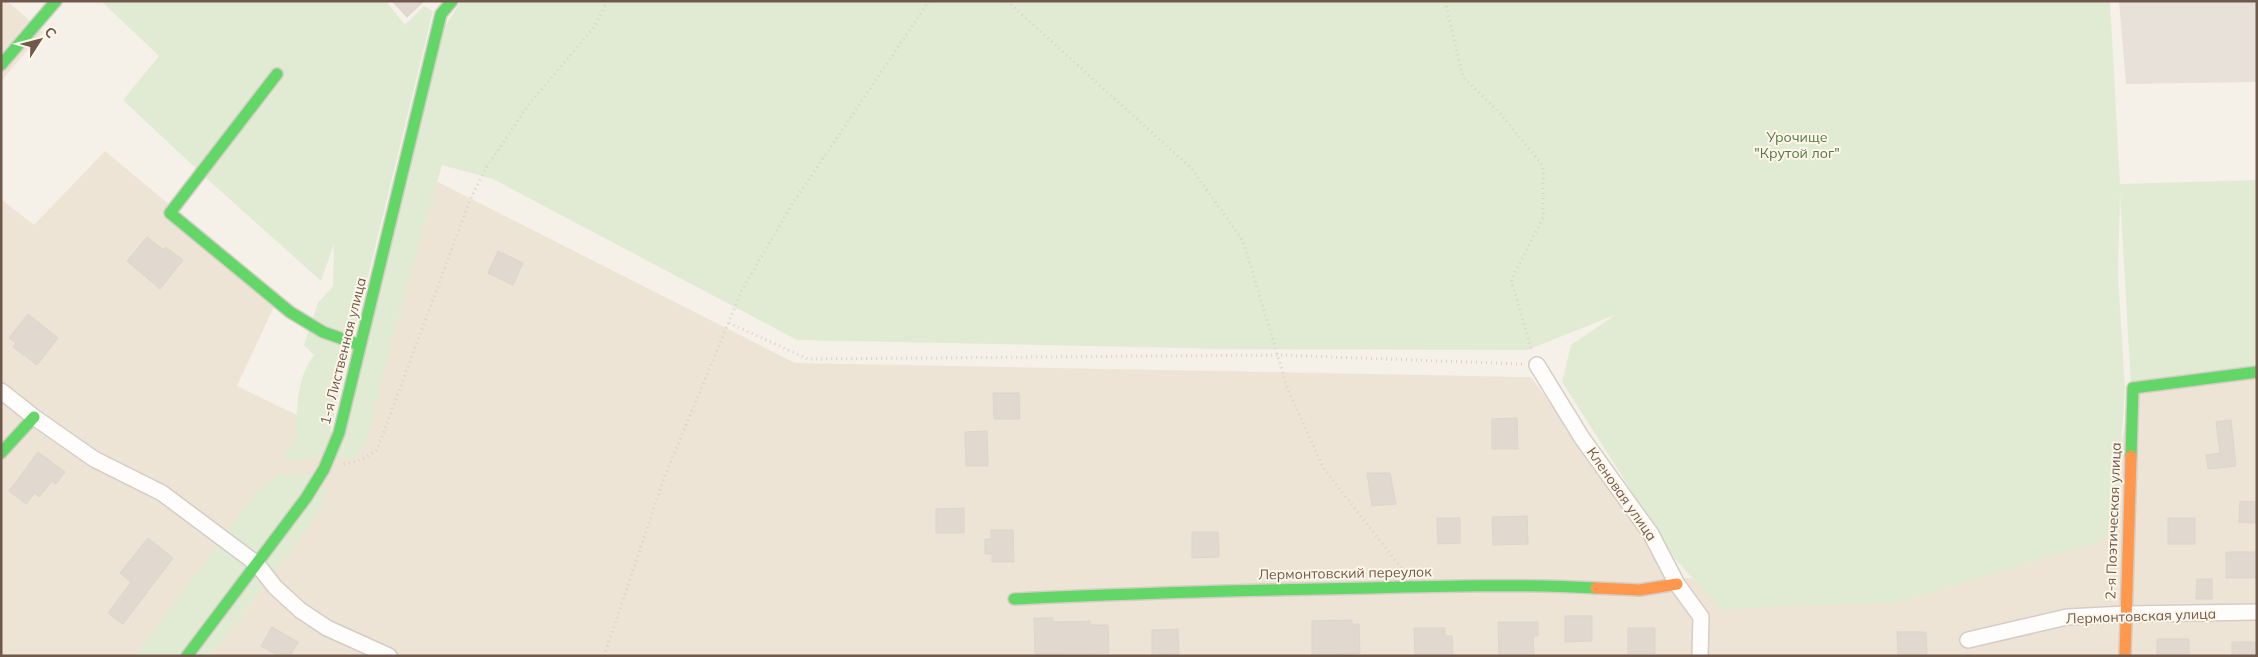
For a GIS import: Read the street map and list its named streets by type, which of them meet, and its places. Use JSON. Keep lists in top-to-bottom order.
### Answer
{
  "streets": {
    "street": [
      "1-я Лиственная улица",
      "Кленовая улица",
      "2-я Поэтическая улица",
      "Лермонтовский переулок",
      "Лермонтовская улица"
    ]
  },
  "crossings": [
    ["Кленовая улица", "Лермонтовский переулок"],
    ["2-я Поэтическая улица", "Лермонтовская улица"]
  ],
  "parks": ["Урочище \"Крутой лог\""],
  "north": "top right"
}
